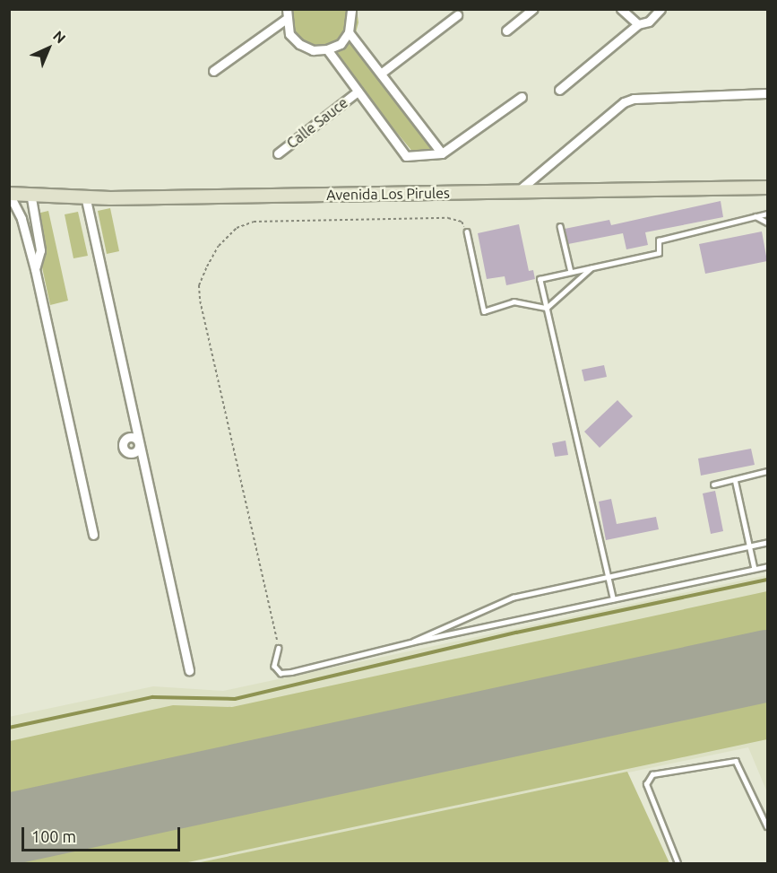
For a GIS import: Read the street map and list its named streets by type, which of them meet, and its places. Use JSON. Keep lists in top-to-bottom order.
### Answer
{
  "streets": {
    "street": ["Calle Sauce", "Avenida Los Pirules"]
  },
  "scale_bar": "100 m",
  "north": "top right"
}
